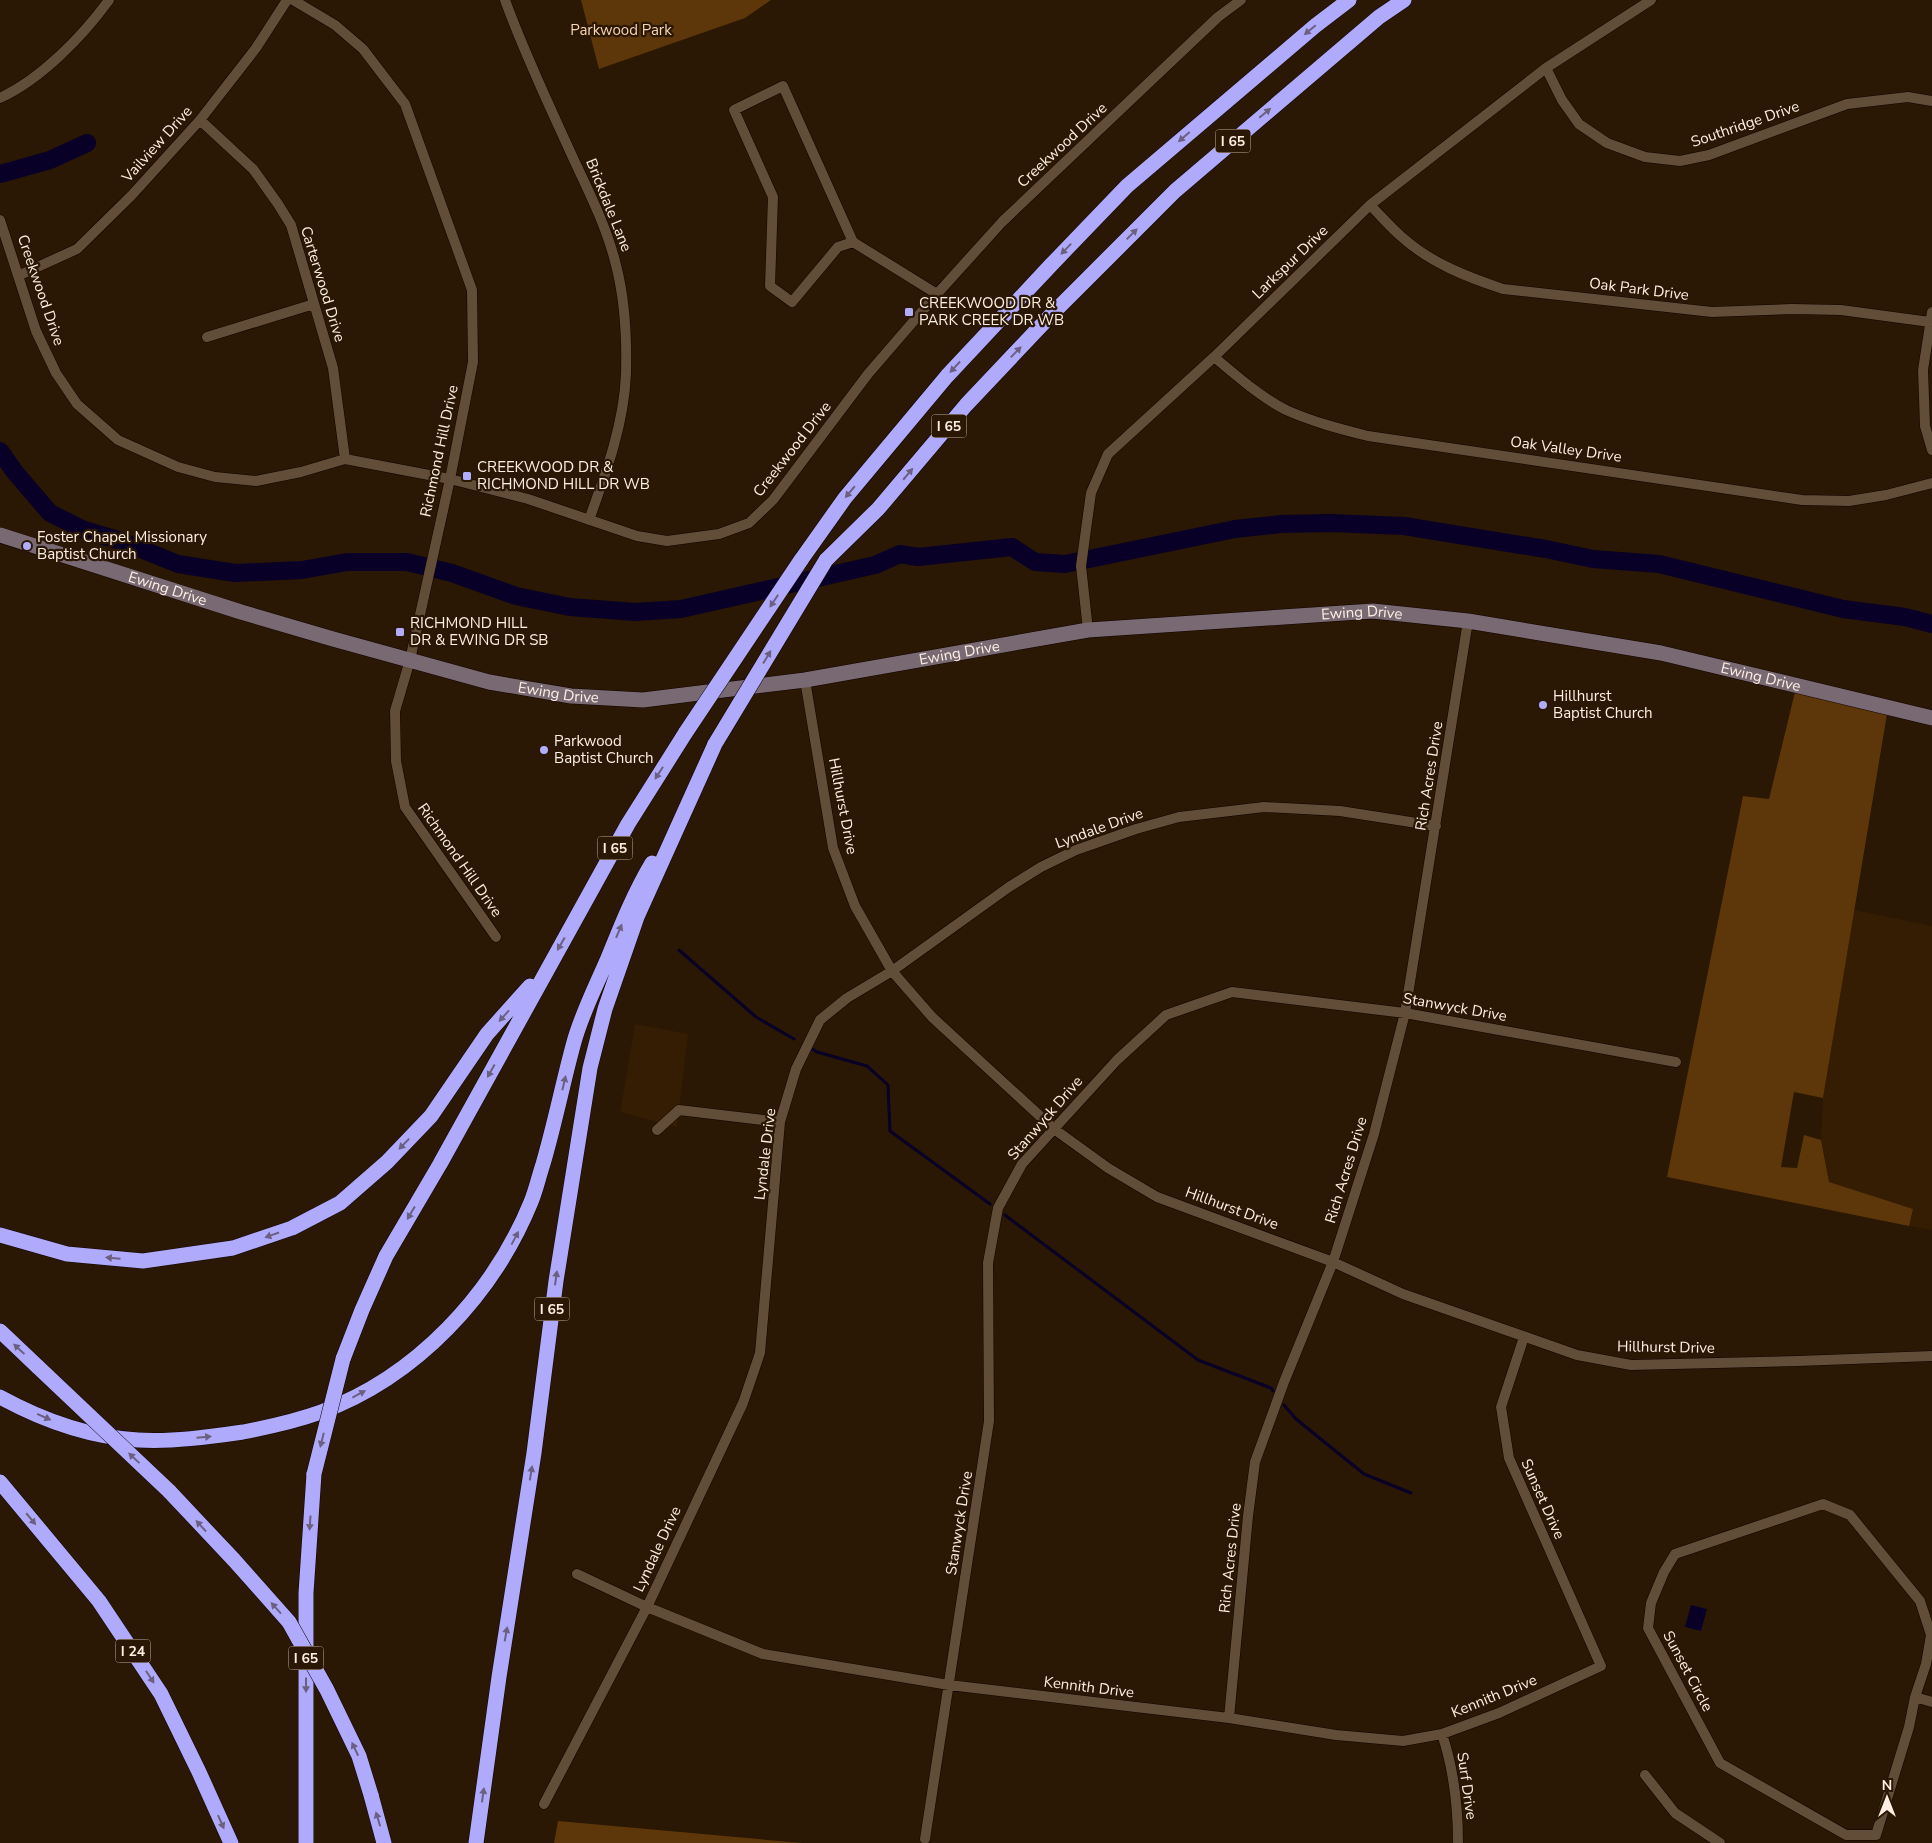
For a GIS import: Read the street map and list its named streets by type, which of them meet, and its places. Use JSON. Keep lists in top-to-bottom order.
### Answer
{
  "streets": {
    "highway": ["I 65", "I 24"],
    "main road": ["Ewing Drive"],
    "street": [
      "Southridge Drive",
      "Vailview Drive",
      "Creekwood Drive",
      "Brickdale Lane",
      "Larkspur Drive",
      "Carterwood Drive",
      "Oak Park Drive",
      "Oak Valley Drive",
      "Richmond Hill Drive",
      "Rich Acres Drive",
      "Hillhurst Drive",
      "Lyndale Drive",
      "Stanwyck Drive",
      "Sunset Drive",
      "Sunset Circle",
      "Kennith Drive",
      "Surf Drive"
    ]
  },
  "crossings": [
    ["Southridge Drive", "Larkspur Drive"],
    ["Vailview Drive", "Creekwood Drive"],
    ["Vailview Drive", "Carterwood Drive"],
    ["Creekwood Drive", "Brickdale Lane"],
    ["Creekwood Drive", "Carterwood Drive"],
    ["Creekwood Drive", "Richmond Hill Drive"],
    ["Larkspur Drive", "Oak Park Drive"],
    ["Larkspur Drive", "Oak Valley Drive"],
    ["Larkspur Drive", "Ewing Drive"],
    ["Richmond Hill Drive", "Ewing Drive"],
    ["Ewing Drive", "Rich Acres Drive"],
    ["Ewing Drive", "Hillhurst Drive"],
    ["Rich Acres Drive", "Hillhurst Drive"],
    ["Rich Acres Drive", "Lyndale Drive"],
    ["Rich Acres Drive", "Stanwyck Drive"],
    ["Rich Acres Drive", "Kennith Drive"],
    ["Hillhurst Drive", "Lyndale Drive"],
    ["Hillhurst Drive", "Stanwyck Drive"],
    ["Hillhurst Drive", "Sunset Drive"],
    ["Lyndale Drive", "Kennith Drive"],
    ["Stanwyck Drive", "Kennith Drive"],
    ["Sunset Drive", "Kennith Drive"],
    ["Kennith Drive", "Surf Drive"]
  ],
  "parks": ["Parkwood Park"],
  "places": {
    "transit": ["CREEKWOOD DR & PARK CREEK DR WB", "CREEKWOOD DR & RICHMOND HILL DR WB", "RICHMOND HILL DR & EWING DR SB"],
    "other": ["Foster Chapel Missionary Baptist Church", "Hillhurst Baptist Church", "Parkwood Baptist Church"]
  },
  "north": "top"
}
